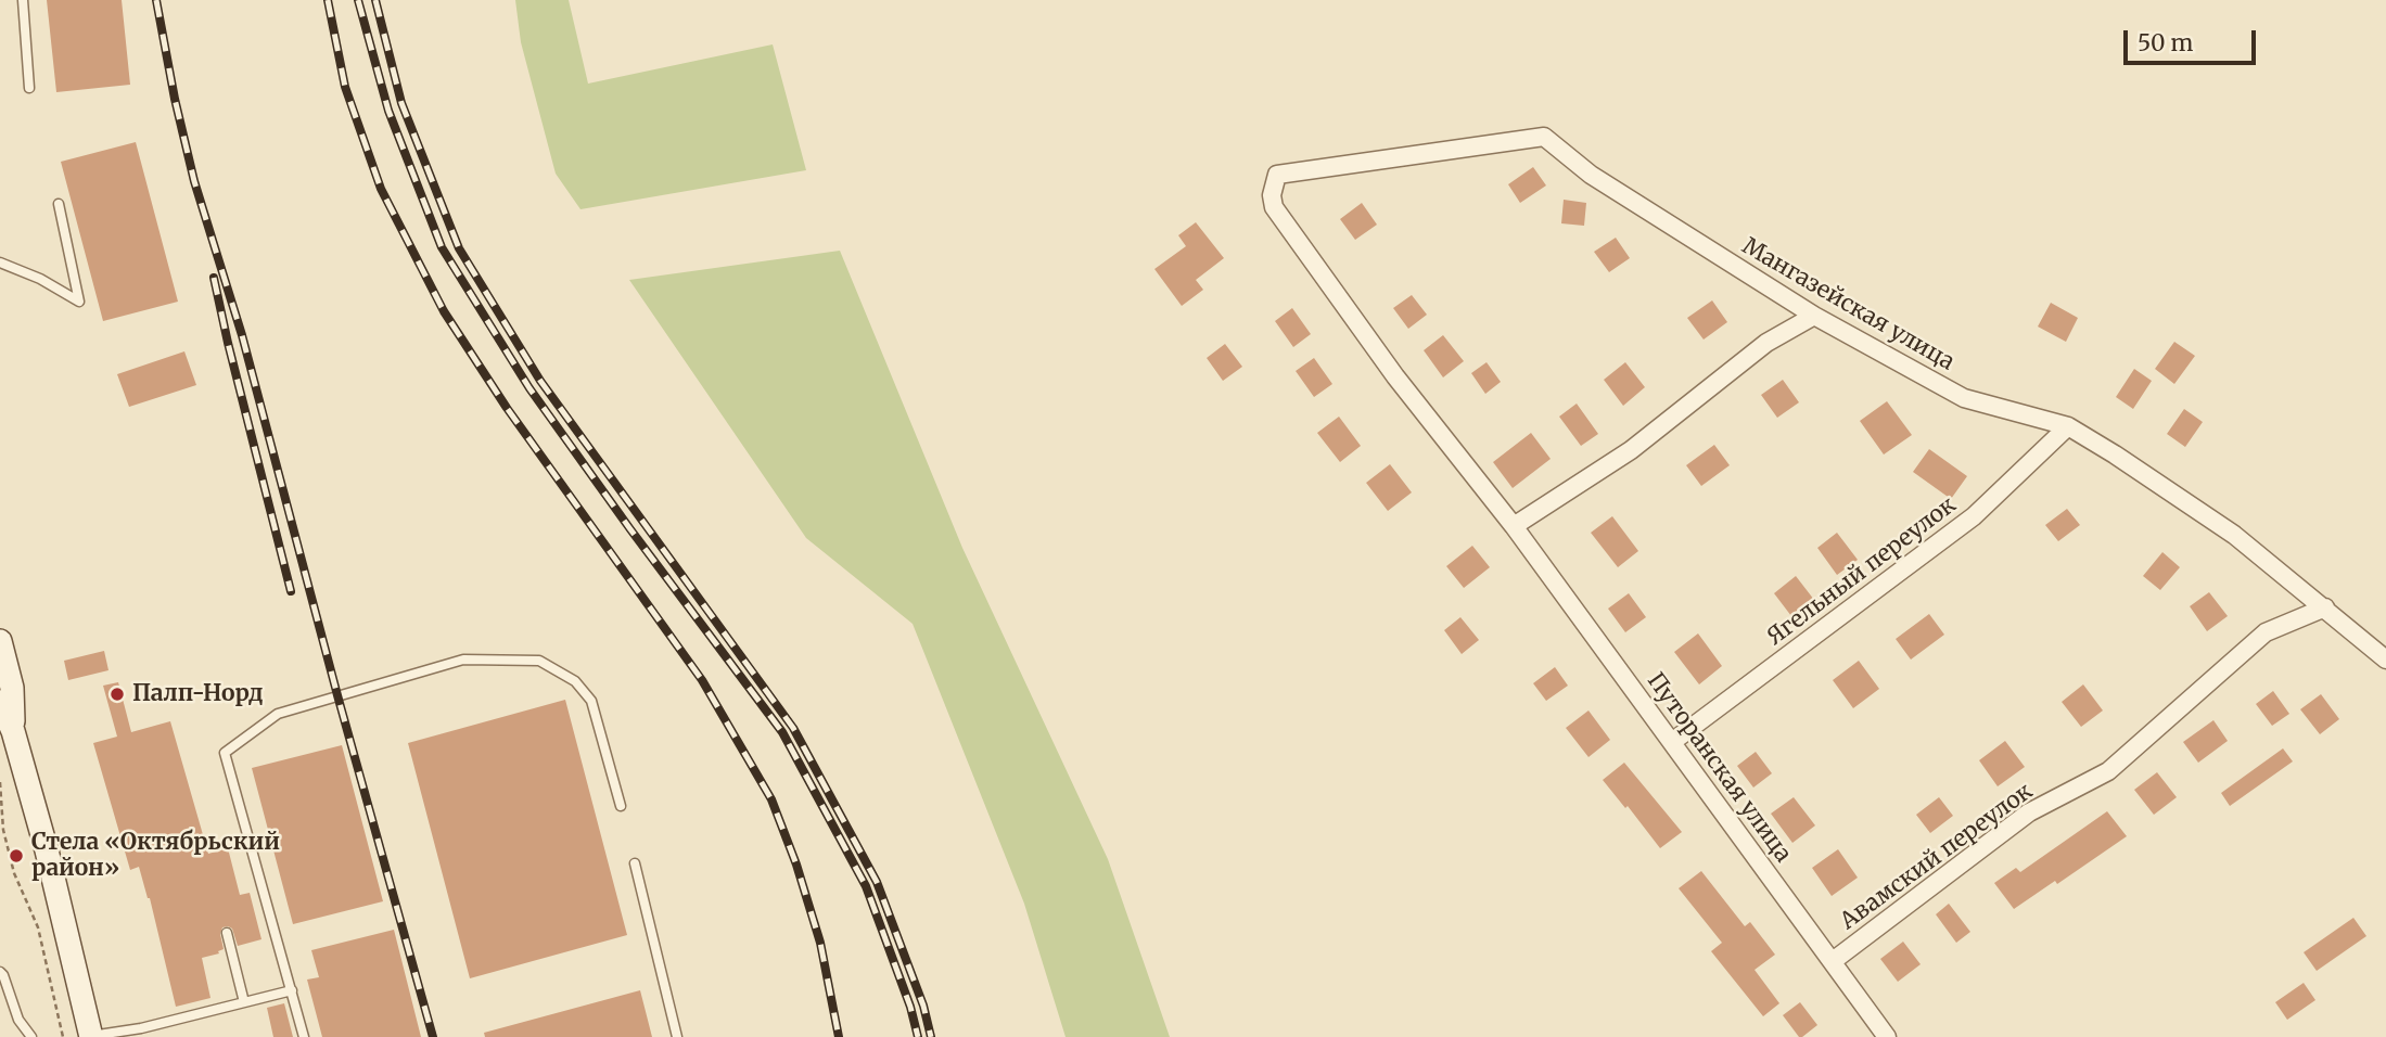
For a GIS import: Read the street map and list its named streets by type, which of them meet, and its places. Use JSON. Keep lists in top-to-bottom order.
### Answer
{
  "streets": {
    "street": [
      "Мангазейская улица",
      "Ягельный переулок",
      "Путоранская улица",
      "Авамский переулок"
    ]
  },
  "crossings": [
    ["Мангазейская улица", "Ягельный переулок"],
    ["Мангазейская улица", "Путоранская улица"],
    ["Мангазейская улица", "Авамский переулок"],
    ["Ягельный переулок", "Путоранская улица"],
    ["Путоранская улица", "Авамский переулок"]
  ],
  "places": ["Палп-Норд", "Стела «Октябрьский район»"],
  "scale_bar": "50 m"
}
